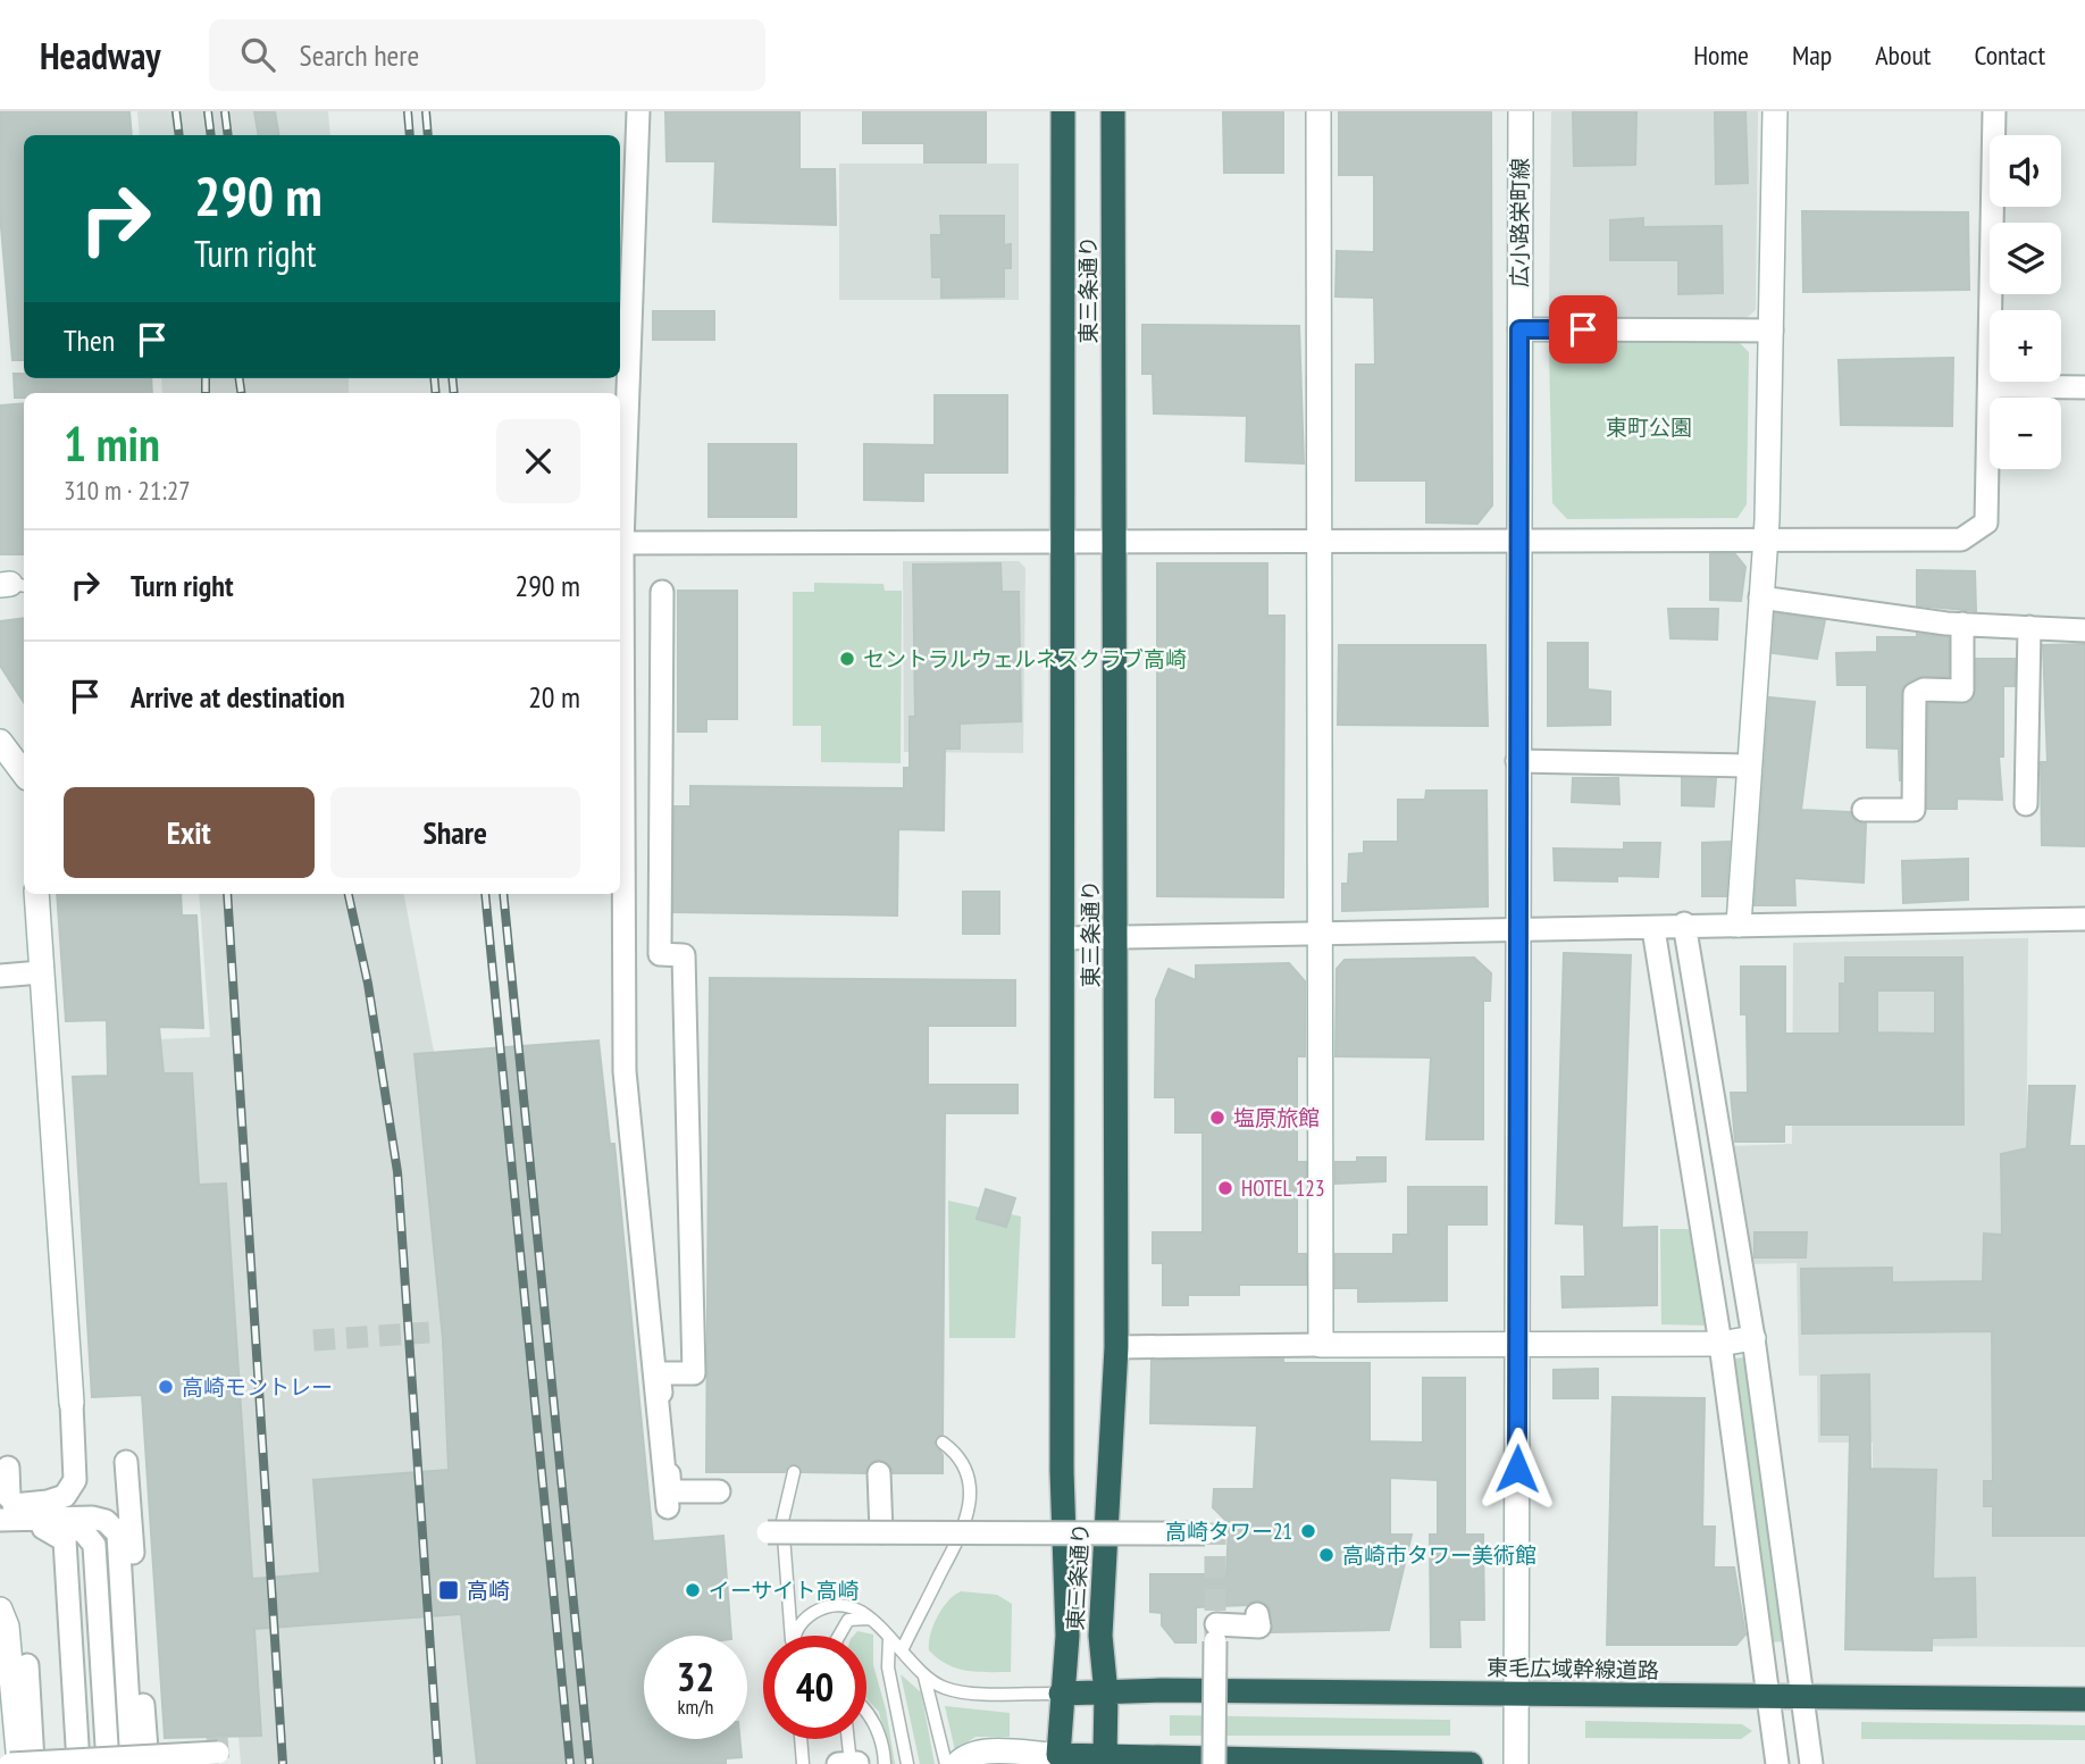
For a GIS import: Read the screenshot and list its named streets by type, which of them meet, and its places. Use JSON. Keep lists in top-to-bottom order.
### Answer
{
  "streets": {
    "highway": ["東三条通り", "東毛広域幹線道路"],
    "street": ["広小路栄町線"]
  },
  "crossings": [
    ["広小路栄町線", "東毛広域幹線道路"],
    ["東三条通り", "東毛広域幹線道路"]
  ],
  "parks": ["東町公園"],
  "places": {
    "other": [
      "セントラルウェルネスクラブ高崎",
      "塩原旅館",
      "HOTEL 123",
      "高崎モントレー",
      "高崎タワー21",
      "高崎市タワー美術館",
      "イーサイト高崎"
    ],
    "transit": ["高崎"]
  },
  "page": {
    "header": "Headway",
    "search": "Search here",
    "nav": [
      "Home",
      "Map",
      "About",
      "Contact"
    ],
    "map_buttons": ["+", "−"],
    "turn": ["290 m", "Turn right"],
    "then": "Then",
    "heading": ["1 min", "310 m · 21:27"],
    "list": [
      {
        "name": "Turn right",
        "value": "290 m"
      },
      {
        "name": "Arrive at destination",
        "value": "20 m"
      }
    ],
    "buttons": ["Exit", "Share"],
    "speed": "32 km/h",
    "limit": "40"
  }
}
